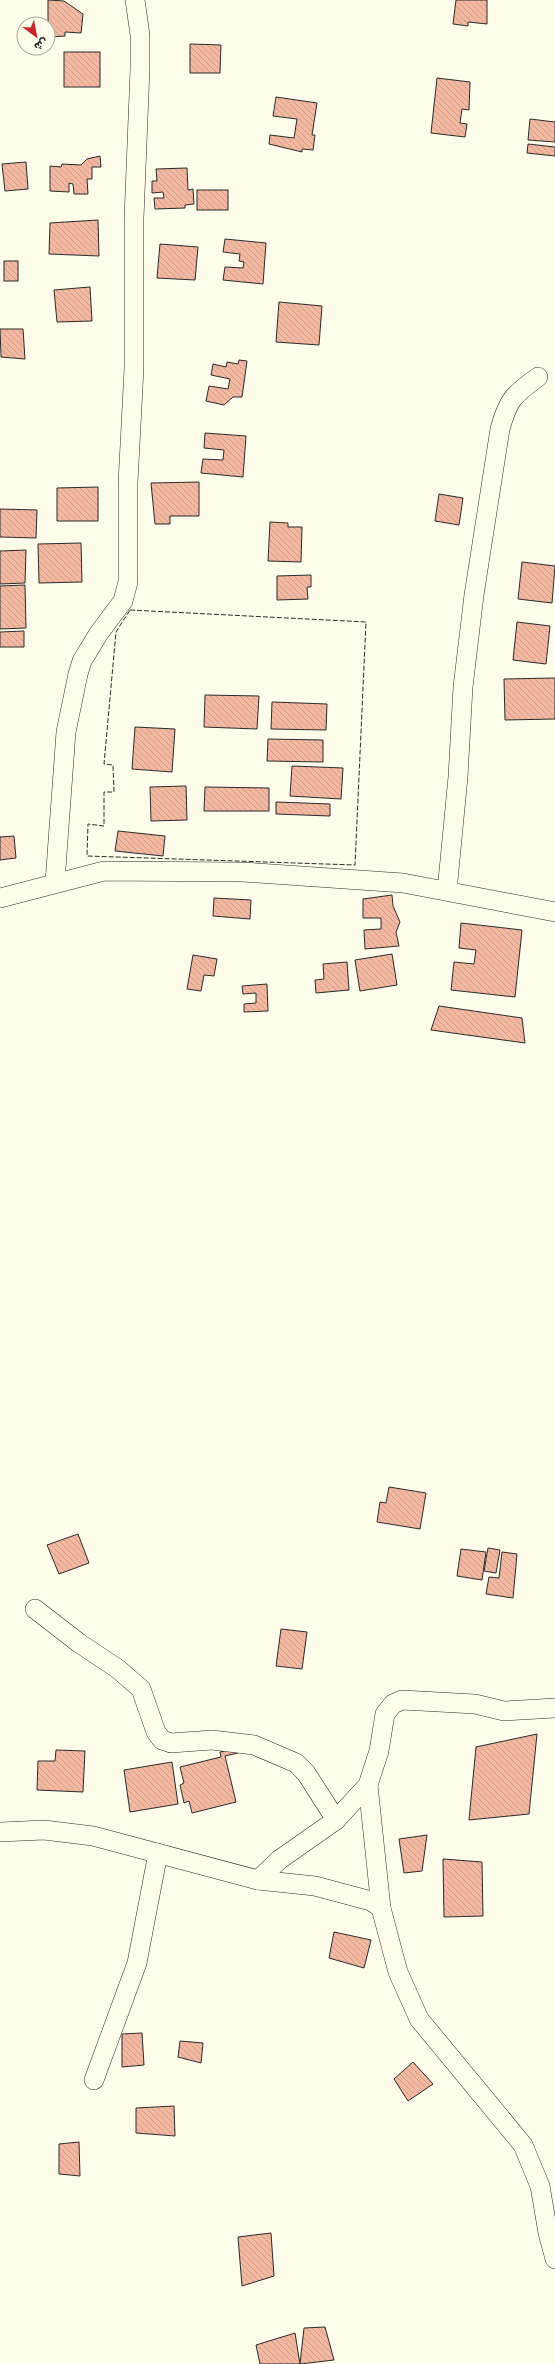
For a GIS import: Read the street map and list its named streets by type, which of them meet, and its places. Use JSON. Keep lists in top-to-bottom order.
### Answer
{
  "north": "bottom right"
}
